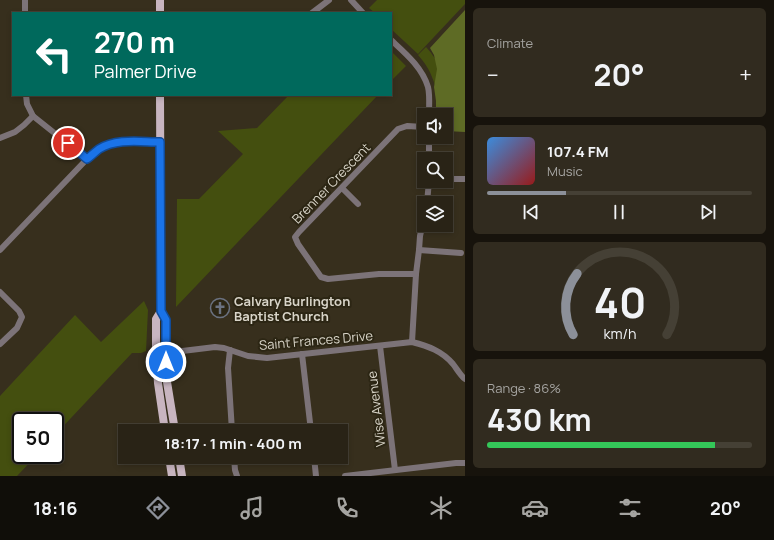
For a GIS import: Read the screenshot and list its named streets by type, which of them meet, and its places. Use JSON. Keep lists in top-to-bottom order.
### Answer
{
  "streets": {
    "street": ["Brenner Crescent", "Saint Frances Drive", "Wise Avenue"]
  },
  "crossings": [
    ["Saint Frances Drive", "Wise Avenue"]
  ],
  "places": {
    "church": ["Calvary Burlington Baptist Church"]
  },
  "page": {
    "tile": [
      "Climate",
      ["Range · 86%", "430 km"]
    ],
    "turn": ["270 m", "Palmer Drive"],
    "heat": ["−", "20°", "+"],
    "song": ["107.4 FM", "Music"],
    "limit": "50",
    "trip": "18:17 · 1 min · 400 m",
    "tabs": ["18:16", "20°"],
    "gauge": ["40", "km/h"]
  }
}
